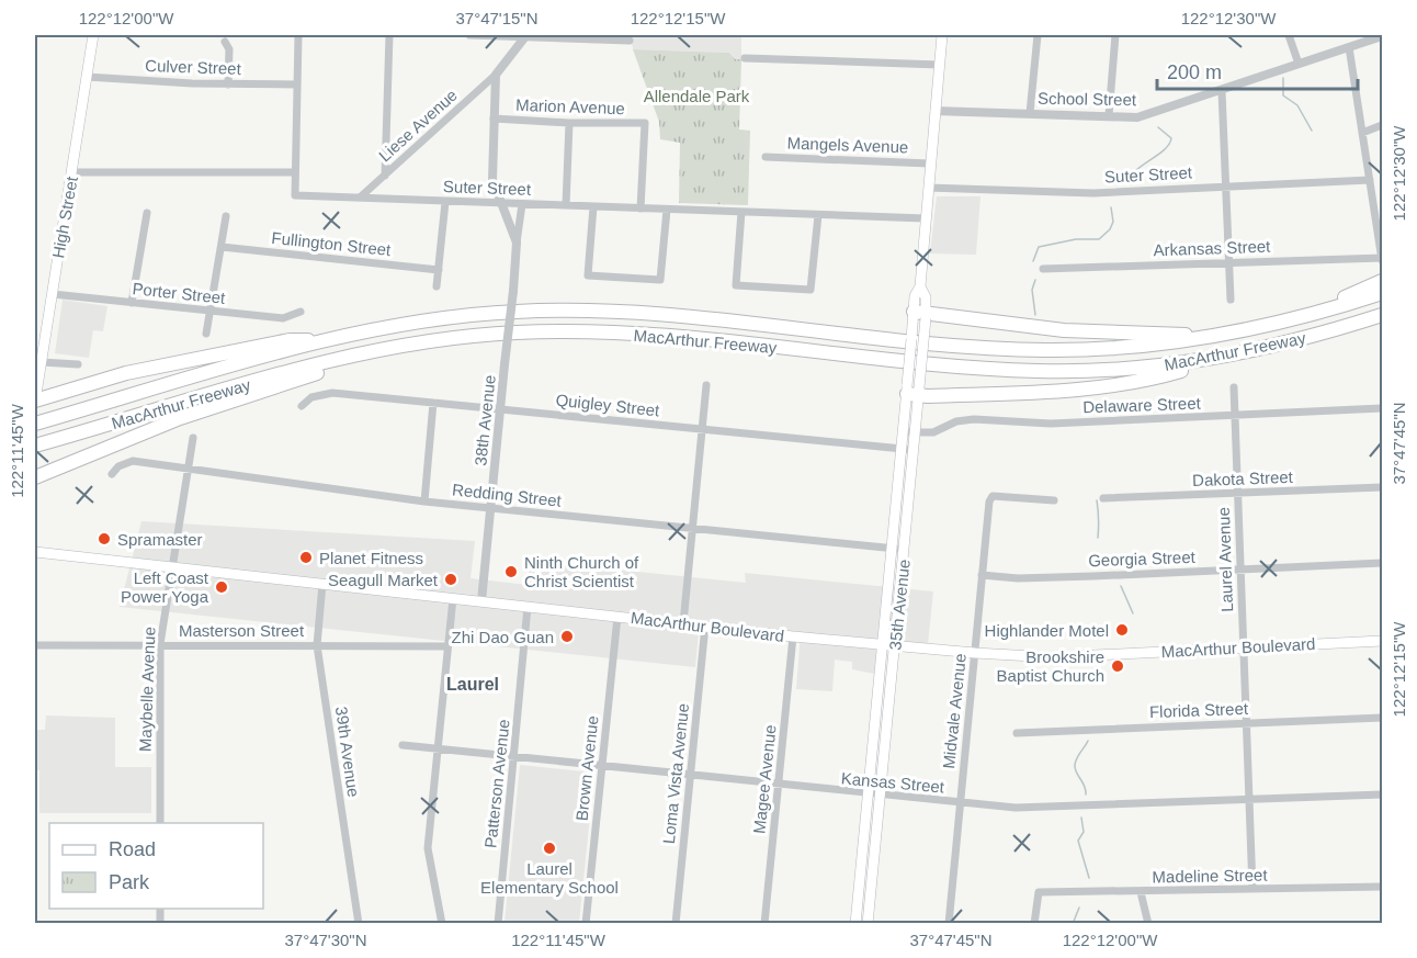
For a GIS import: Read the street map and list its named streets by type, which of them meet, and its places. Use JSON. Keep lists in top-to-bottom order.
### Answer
{
  "streets": {
    "highway": ["MacArthur Freeway"],
    "main road": ["High Street", "35th Avenue", "MacArthur Boulevard"],
    "street": [
      "Culver Street",
      "School Street",
      "Marion Avenue",
      "Liese Avenue",
      "Mangels Avenue",
      "Suter Street",
      "Fullington Street",
      "Arkansas Street",
      "Porter Street",
      "Quigley Street",
      "Delaware Street",
      "38th Avenue",
      "Dakota Street",
      "Redding Street",
      "Georgia Street",
      "Laurel Avenue",
      "Masterson Street",
      "Maybelle Avenue",
      "Florida Street",
      "Midvale Avenue",
      "39th Avenue",
      "Brown Avenue",
      "Loma Vista Avenue",
      "Magee Avenue",
      "Kansas Street",
      "Patterson Avenue",
      "Madeline Street"
    ]
  },
  "crossings": [
    ["Culver Street", "High Street"],
    ["School Street", "35th Avenue"],
    ["Marion Avenue", "Suter Street"],
    ["Marion Avenue", "38th Avenue"],
    ["Liese Avenue", "Suter Street"],
    ["Liese Avenue", "38th Avenue"],
    ["Mangels Avenue", "35th Avenue"],
    ["Suter Street", "38th Avenue"],
    ["Suter Street", "35th Avenue"],
    ["High Street", "Porter Street"],
    ["Quigley Street", "38th Avenue"],
    ["Quigley Street", "35th Avenue"],
    ["Delaware Street", "Laurel Avenue"],
    ["Delaware Street", "35th Avenue"],
    ["38th Avenue", "Redding Street"],
    ["38th Avenue", "MacArthur Boulevard"],
    ["Dakota Street", "Laurel Avenue"],
    ["Redding Street", "35th Avenue"],
    ["Redding Street", "Maybelle Avenue"],
    ["Georgia Street", "Laurel Avenue"],
    ["Georgia Street", "Midvale Avenue"],
    ["Laurel Avenue", "MacArthur Boulevard"],
    ["Laurel Avenue", "Florida Street"],
    ["Laurel Avenue", "Kansas Street"],
    ["Laurel Avenue", "Madeline Street"],
    ["35th Avenue", "MacArthur Boulevard"],
    ["35th Avenue", "Kansas Street"],
    ["MacArthur Boulevard", "Maybelle Avenue"],
    ["MacArthur Boulevard", "Midvale Avenue"],
    ["MacArthur Boulevard", "39th Avenue"],
    ["MacArthur Boulevard", "Brown Avenue"],
    ["MacArthur Boulevard", "Loma Vista Avenue"],
    ["MacArthur Boulevard", "Magee Avenue"],
    ["MacArthur Boulevard", "Patterson Avenue"],
    ["Masterson Street", "Maybelle Avenue"],
    ["Masterson Street", "39th Avenue"],
    ["Midvale Avenue", "Kansas Street"],
    ["Brown Avenue", "Kansas Street"],
    ["Loma Vista Avenue", "Kansas Street"],
    ["Magee Avenue", "Kansas Street"],
    ["Kansas Street", "Patterson Avenue"]
  ],
  "districts": ["Laurel"],
  "parks": ["Allendale Park"],
  "places": [
    "Spramaster",
    "Planet Fitness",
    "Ninth Church of Christ Scientist",
    "Seagull Market",
    "Left Coast Power Yoga",
    "Highlander Motel",
    "Zhi Dao Guan",
    "Brookshire Baptist Church",
    "Laurel Elementary School"
  ],
  "legend": ["Road", "Park"],
  "scale_bar": "200 m",
  "coordinates": [
    "122°12'00\"W",
    "37°47'15\"N",
    "122°12'15\"W",
    "122°12'30\"W",
    "37°47'45\"N",
    "122°11'45\"W",
    "37°47'30\"N"
  ]
}
